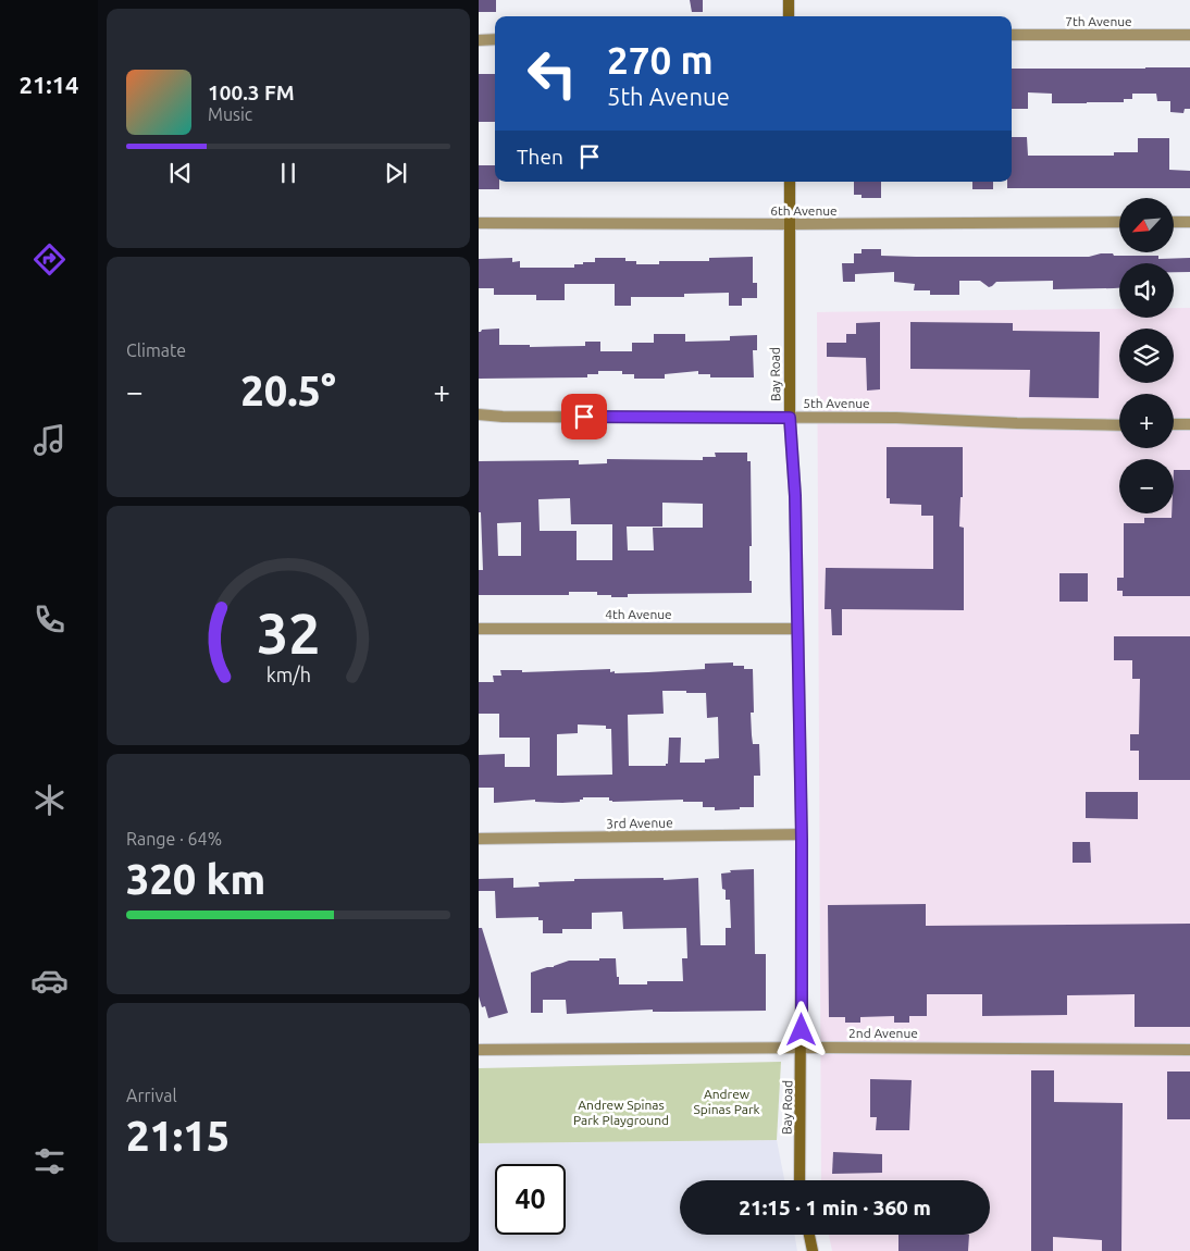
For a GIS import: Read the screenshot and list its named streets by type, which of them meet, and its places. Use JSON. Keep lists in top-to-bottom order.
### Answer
{
  "streets": {
    "street": [
      "7th Avenue",
      "6th Avenue",
      "Bay Road",
      "5th Avenue",
      "4th Avenue",
      "3rd Avenue",
      "2nd Avenue"
    ]
  },
  "crossings": [
    ["6th Avenue", "Bay Road"],
    ["Bay Road", "5th Avenue"],
    ["Bay Road", "4th Avenue"],
    ["Bay Road", "3rd Avenue"],
    ["Bay Road", "2nd Avenue"]
  ],
  "parks": ["Andrew Spinas Park", "Andrew Spinas Park Playground"],
  "north": "bottom left",
  "page": {
    "tabs": "21:14",
    "turn": ["270 m", "5th Avenue"],
    "song": ["100.3 FM", "Music"],
    "then": "Then",
    "map_buttons": ["+", "−"],
    "tile": [
      "Climate",
      ["Range · 64%", "320 km"],
      ["Arrival", "21:15"]
    ],
    "heat": ["−", "20.5°", "+"],
    "limit": "40",
    "trip": "21:15 · 1 min · 360 m",
    "gauge": ["32", "km/h"]
  }
}
